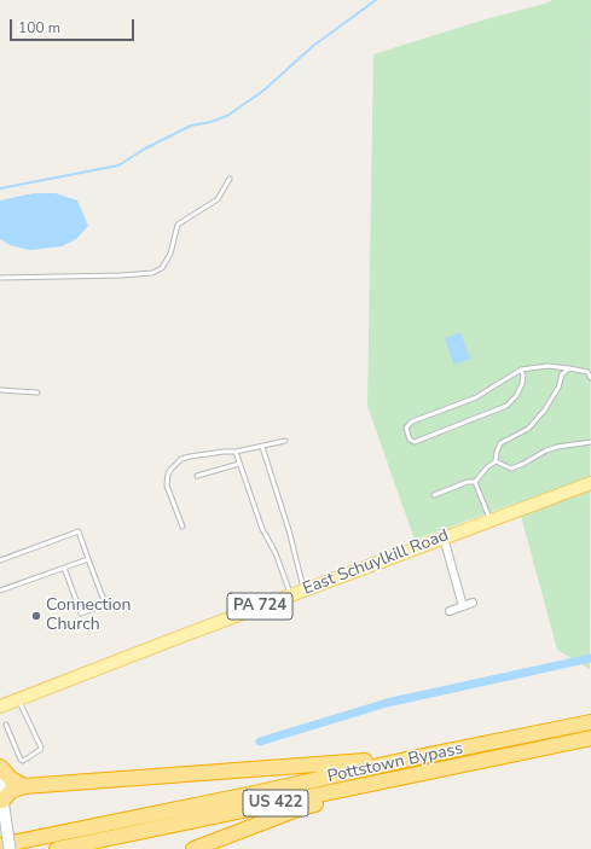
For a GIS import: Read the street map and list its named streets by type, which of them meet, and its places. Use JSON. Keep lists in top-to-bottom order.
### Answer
{
  "streets": {
    "highway": ["Pottstown Bypass", "US 422"],
    "main road": ["East Schuylkill Road", "PA 724"]
  },
  "places": ["Connection Church"],
  "scale_bar": "100 m"
}
